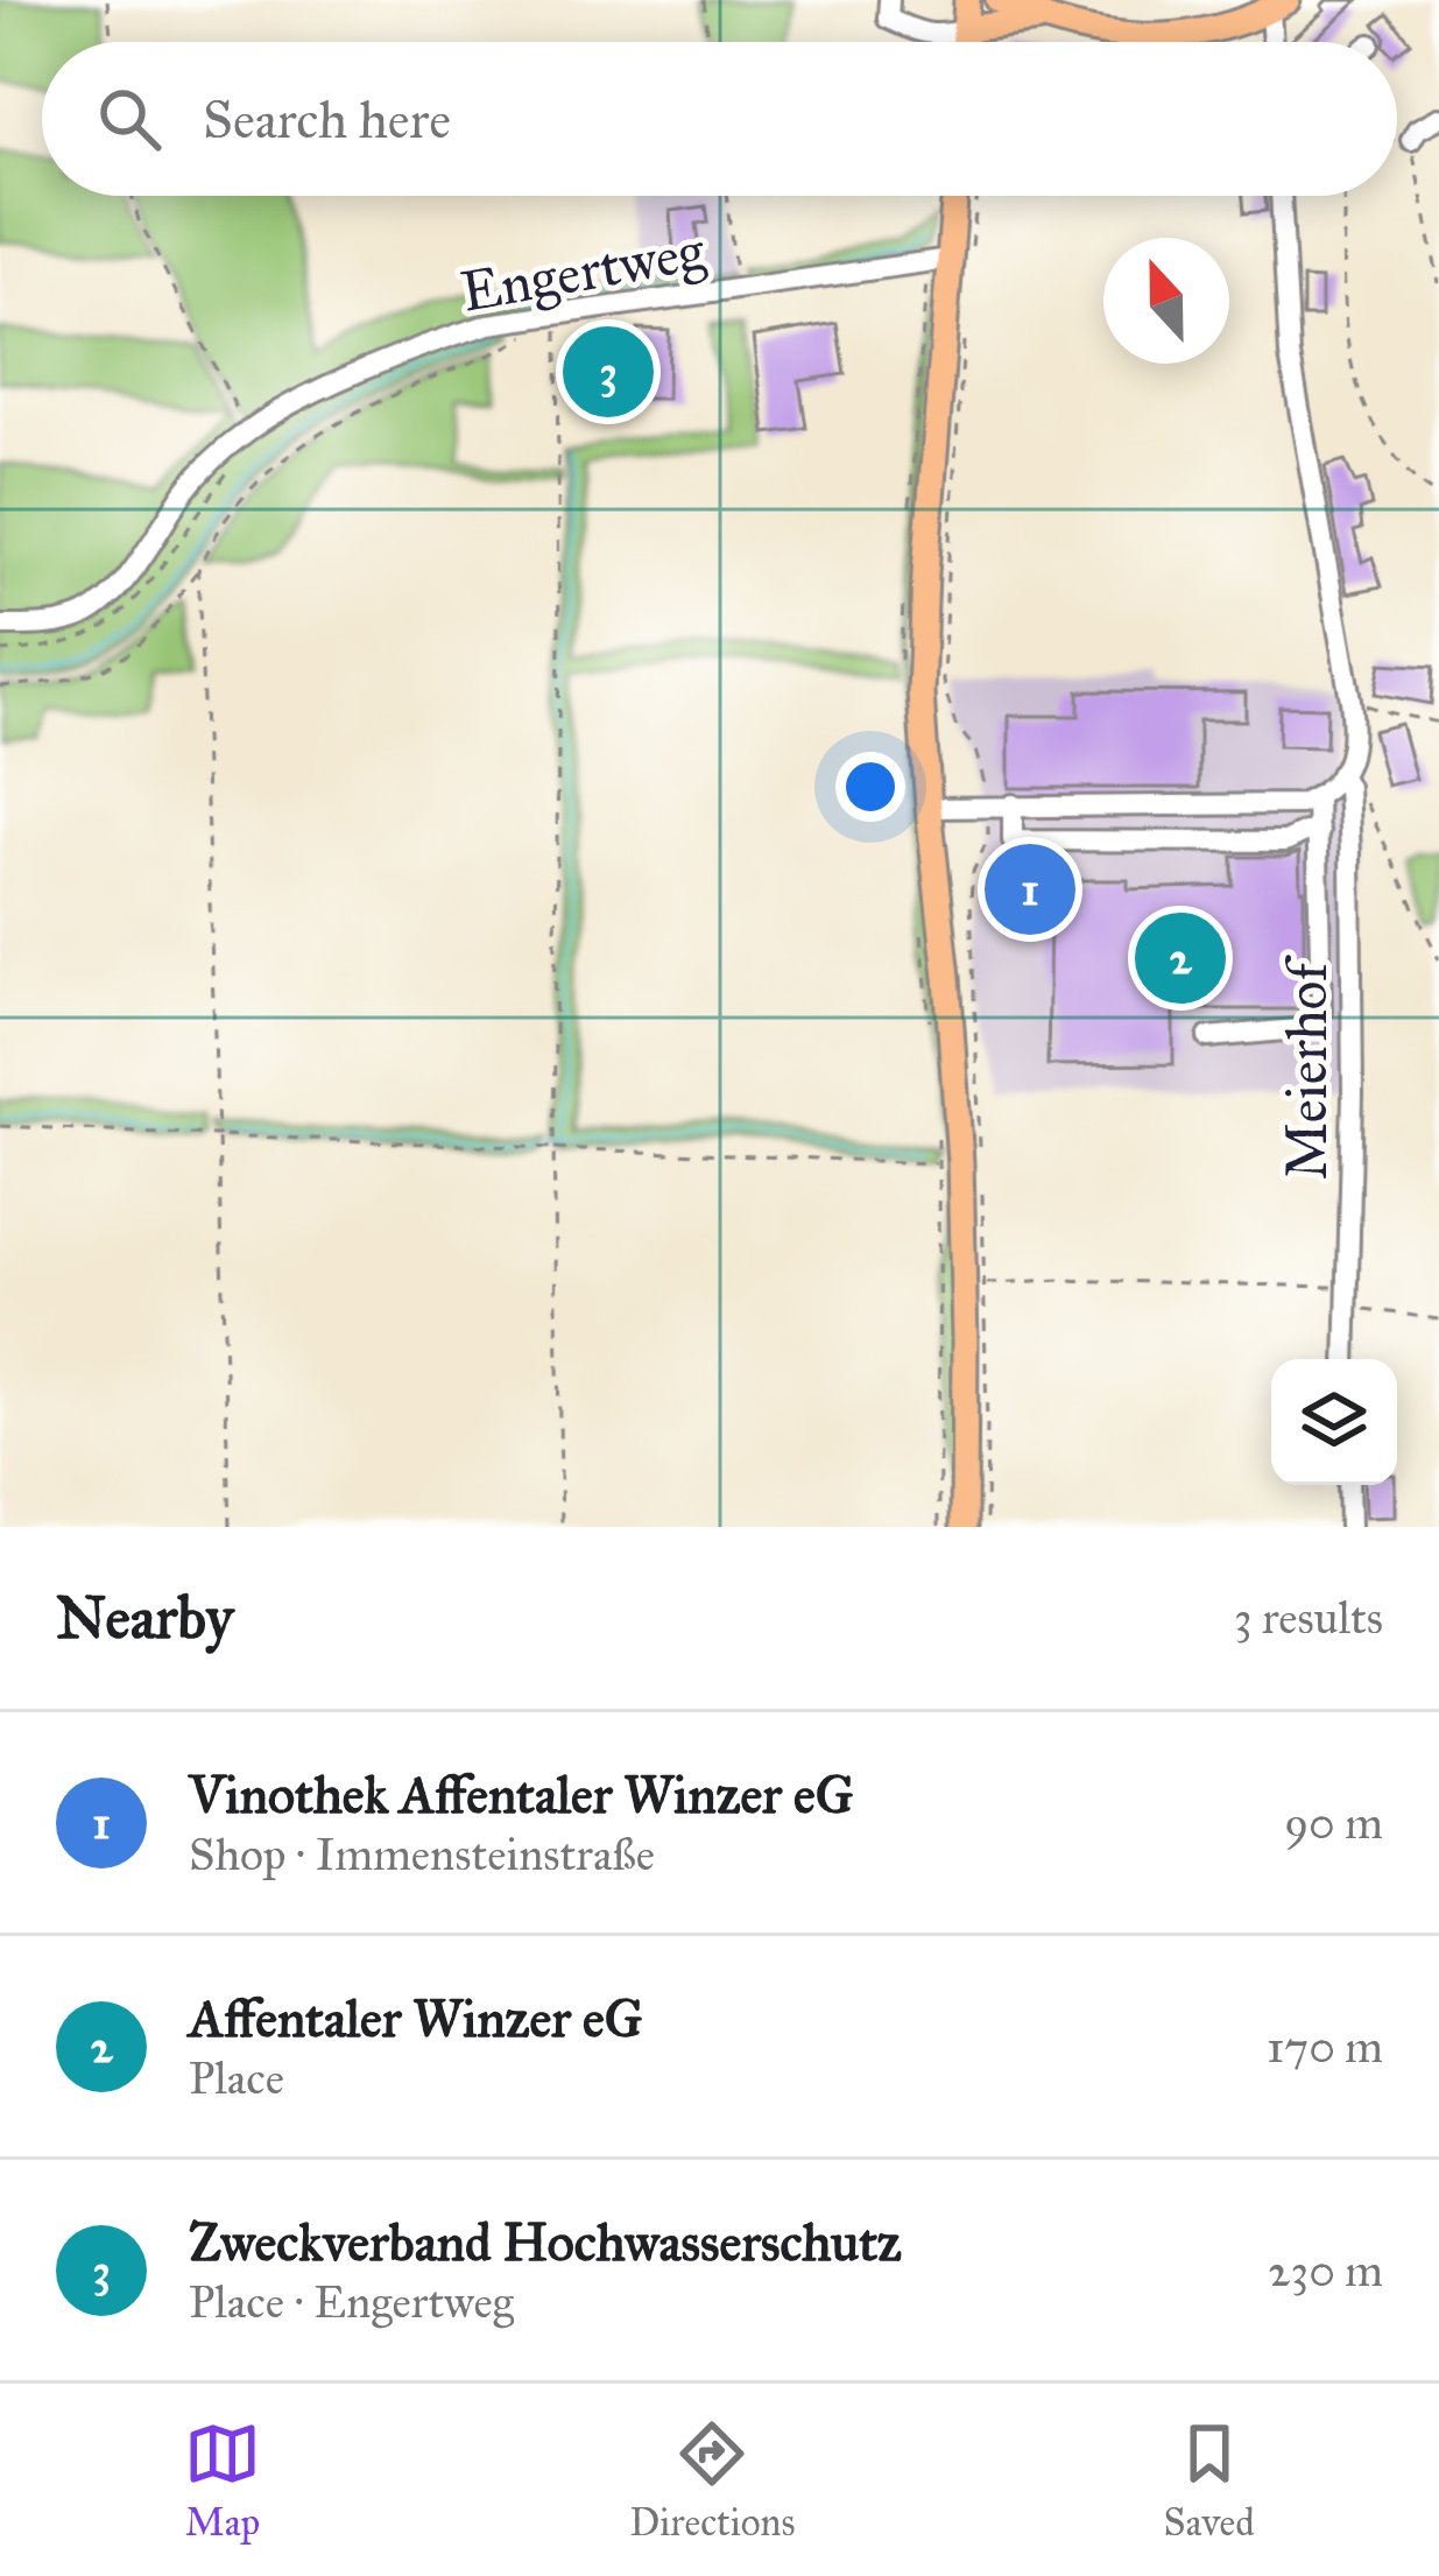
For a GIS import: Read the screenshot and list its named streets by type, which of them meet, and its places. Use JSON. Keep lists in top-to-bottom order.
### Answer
{
  "streets": {
    "street": ["Engertweg", "Meierhof"]
  },
  "north": "top",
  "page": {
    "search": "Search here",
    "pins": ["3", "1", "2"],
    "heading": ["Nearby", "3 results"],
    "list": [
      {
        "mark": "1",
        "name": "Vinothek Affentaler Winzer eG",
        "note": "Shop · Immensteinstraße",
        "value": "90 m"
      },
      {
        "mark": "2",
        "name": "Affentaler Winzer eG",
        "note": "Place",
        "value": "170 m"
      },
      {
        "mark": "3",
        "name": "Zweckverband Hochwasserschutz",
        "note": "Place · Engertweg",
        "value": "230 m"
      }
    ],
    "nav": ["Map", "Directions", "Saved"]
  }
}
